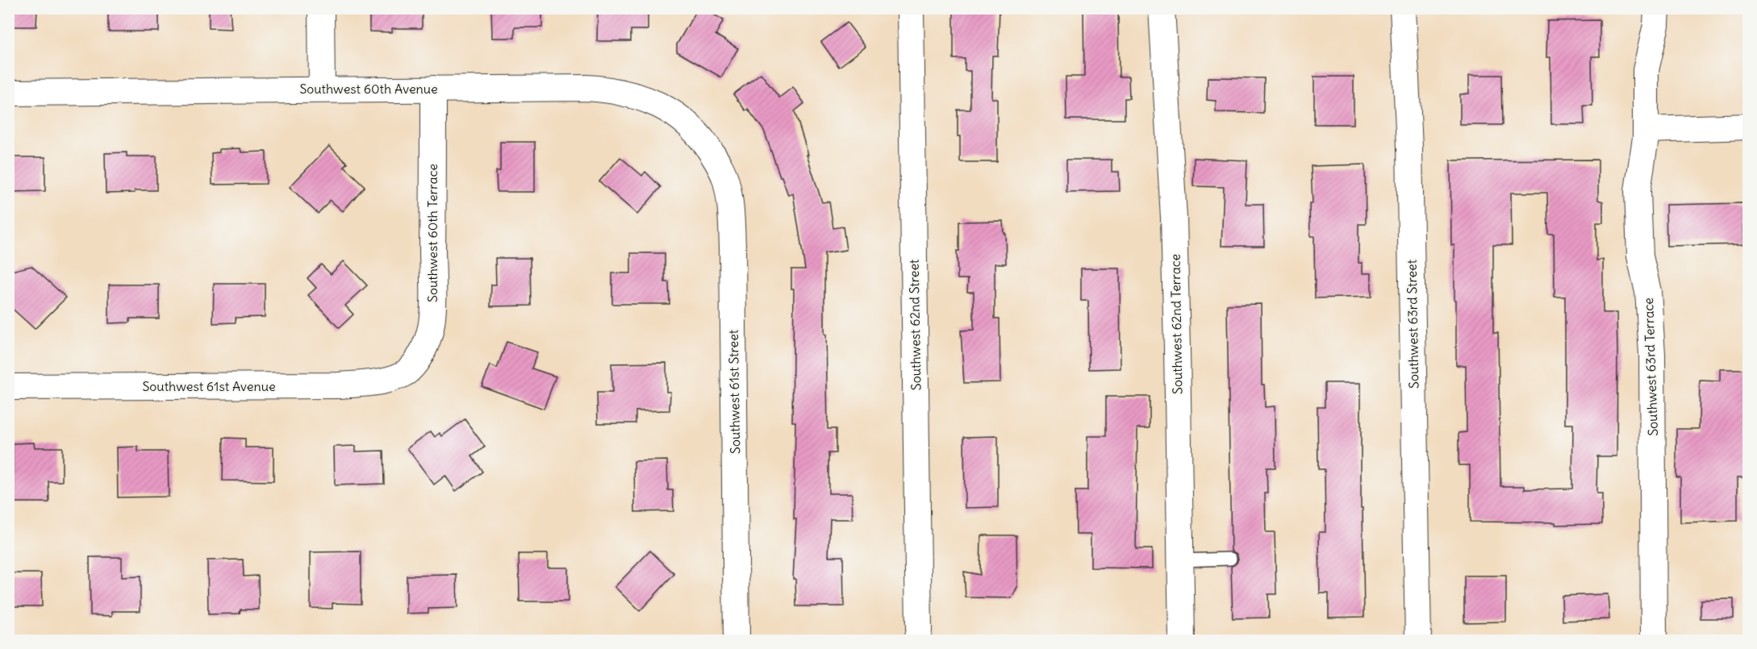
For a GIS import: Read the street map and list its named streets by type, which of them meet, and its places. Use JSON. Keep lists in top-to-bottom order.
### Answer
{
  "streets": {
    "street": [
      "Southwest 60th Avenue",
      "Southwest 60th Terrace",
      "Southwest 62nd Terrace",
      "Southwest 63rd Street",
      "Southwest 62nd Street",
      "Southwest 63rd Terrace",
      "Southwest 61st Avenue",
      "Southwest 61st Street"
    ]
  },
  "crossings": [
    ["Southwest 60th Avenue", "Southwest 60th Terrace"],
    ["Southwest 60th Avenue", "Southwest 61st Street"],
    ["Southwest 60th Terrace", "Southwest 61st Avenue"]
  ]
}
